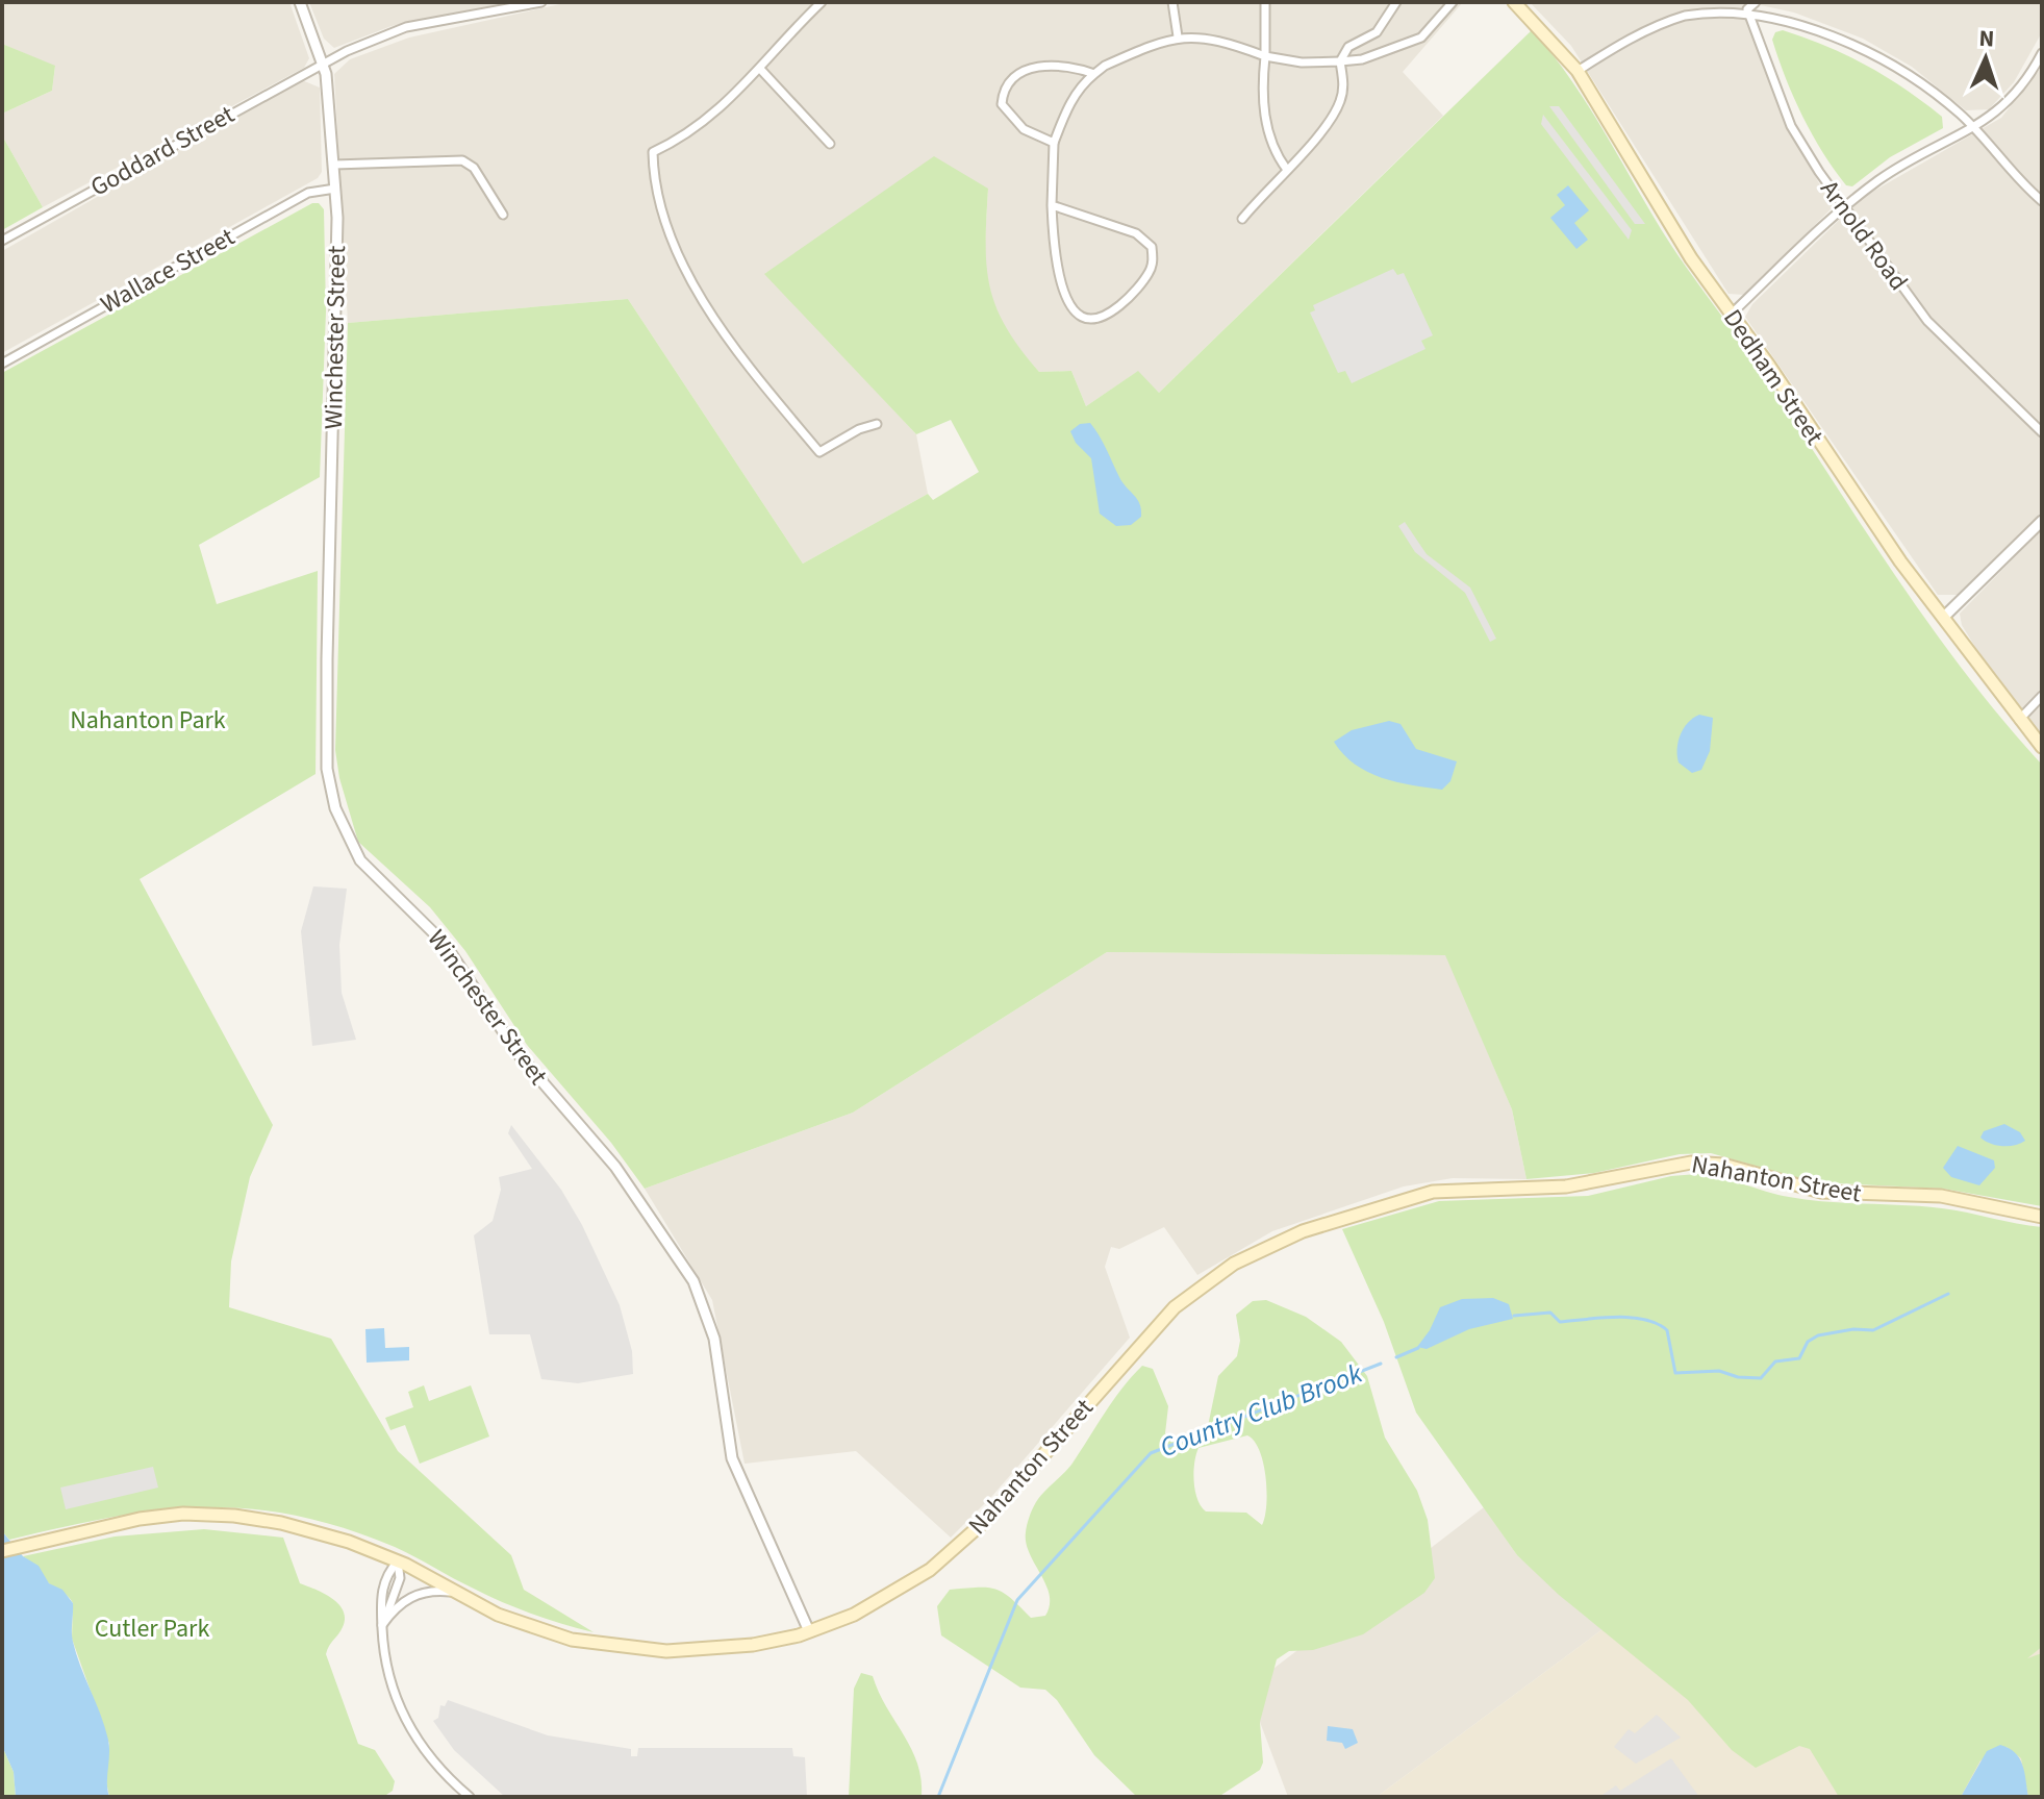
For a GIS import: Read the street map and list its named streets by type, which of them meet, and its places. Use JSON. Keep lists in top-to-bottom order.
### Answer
{
  "streets": {
    "main road": ["Dedham Street", "Nahanton Street"],
    "street": [
      "Goddard Street",
      "Arnold Road",
      "Wallace Street",
      "Winchester Street"
    ]
  },
  "crossings": [
    ["Goddard Street", "Winchester Street"],
    ["Wallace Street", "Winchester Street"],
    ["Winchester Street", "Nahanton Street"]
  ],
  "water": ["Country Club Brook"],
  "parks": ["Nahanton Park", "Cutler Park"],
  "north": "top"
}
